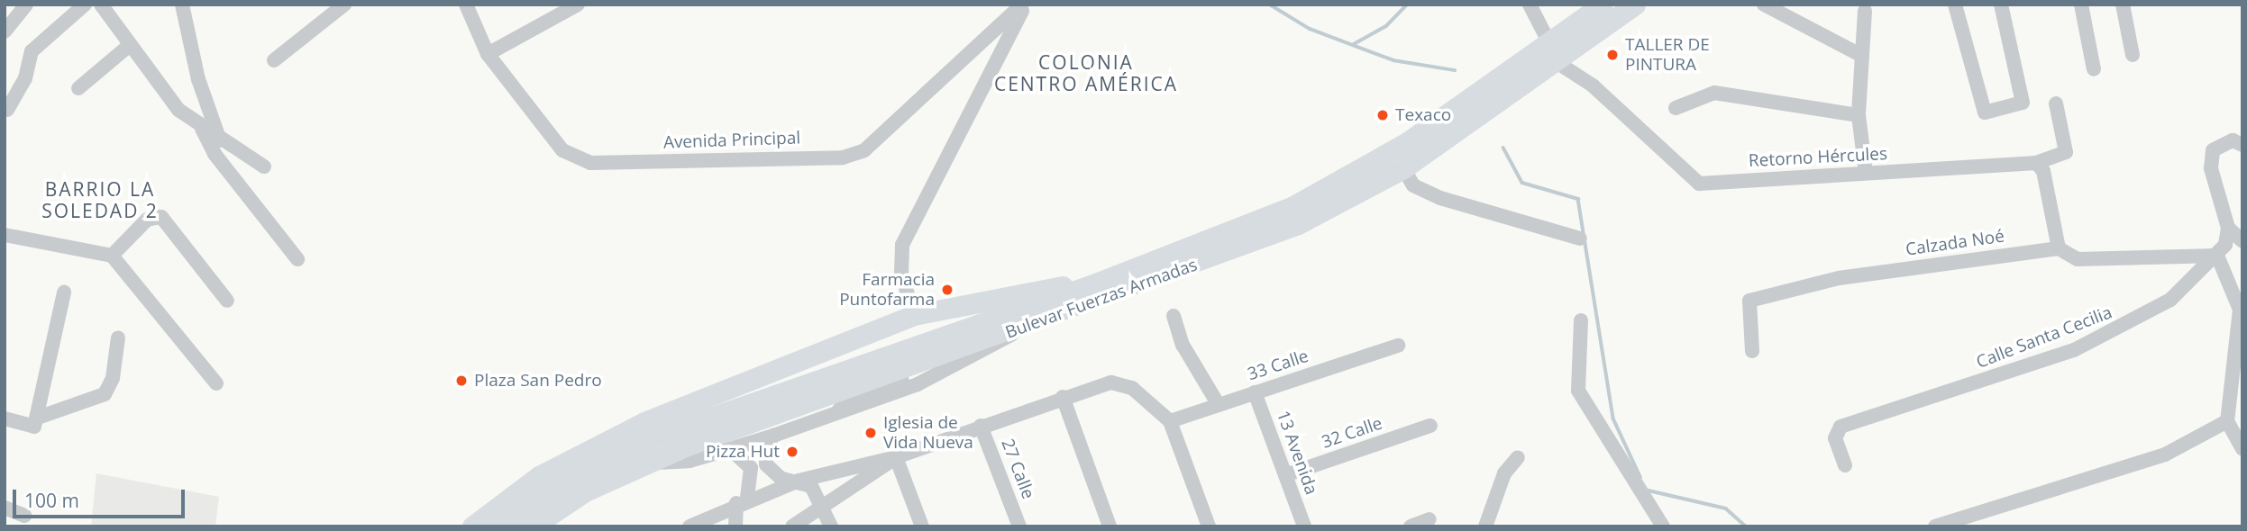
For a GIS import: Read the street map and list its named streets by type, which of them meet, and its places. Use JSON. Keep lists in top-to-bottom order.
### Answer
{
  "streets": {
    "highway": ["Bulevar Fuerzas Armadas"],
    "street": [
      "Avenida Principal",
      "Retorno Hércules",
      "Calzada Noé",
      "Calle Santa Cecilia",
      "33 Calle",
      "32 Calle",
      "13 Avenida",
      "27 Calle"
    ]
  },
  "crossings": [
    ["Retorno Hércules", "Bulevar Fuerzas Armadas"],
    ["Calzada Noé", "Calle Santa Cecilia"],
    ["33 Calle", "13 Avenida"],
    ["32 Calle", "13 Avenida"]
  ],
  "districts": ["COLONIA CENTRO AMÉRICA", "BARRIO LA SOLEDAD 2"],
  "places": [
    "TALLER DE PINTURA",
    "Texaco",
    "Farmacia Puntofarma",
    "Plaza San Pedro",
    "Iglesia de Vida Nueva",
    "Pizza Hut"
  ],
  "scale_bar": "100 m"
}
